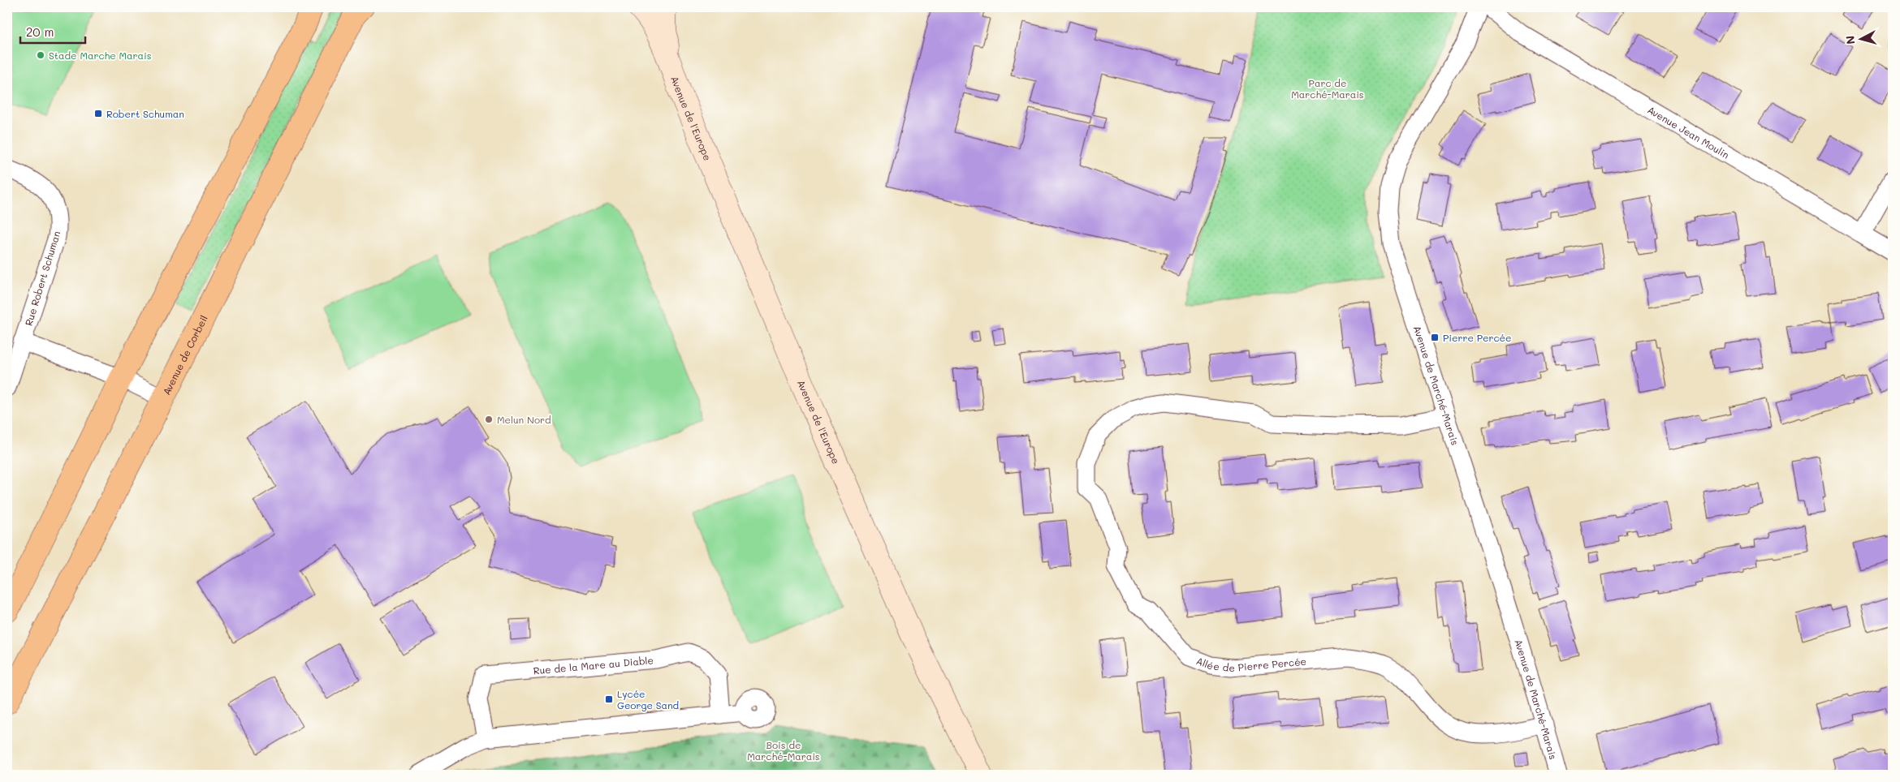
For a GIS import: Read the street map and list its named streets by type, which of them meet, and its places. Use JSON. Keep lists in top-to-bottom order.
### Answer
{
  "streets": {
    "main road": ["Avenue de l'Europe", "Avenue de Corbeil"],
    "street": [
      "Avenue Jean Moulin",
      "Rue Robert Schuman",
      "Avenue de Marché-Marais",
      "Allée de Pierre Percée",
      "Rue de la Mare au Diable"
    ]
  },
  "crossings": [
    ["Avenue de Marché-Marais", "Allée de Pierre Percée"]
  ],
  "parks": ["Parc de Marché-Marais", "Bois de Marché-Marais"],
  "places": {
    "other": ["Stade Marche Marais", "Melun Nord"],
    "transit": ["Robert Schuman", "Pierre Percée", "Lycée George Sand"]
  },
  "scale_bar": "20 m",
  "north": "left"
}
